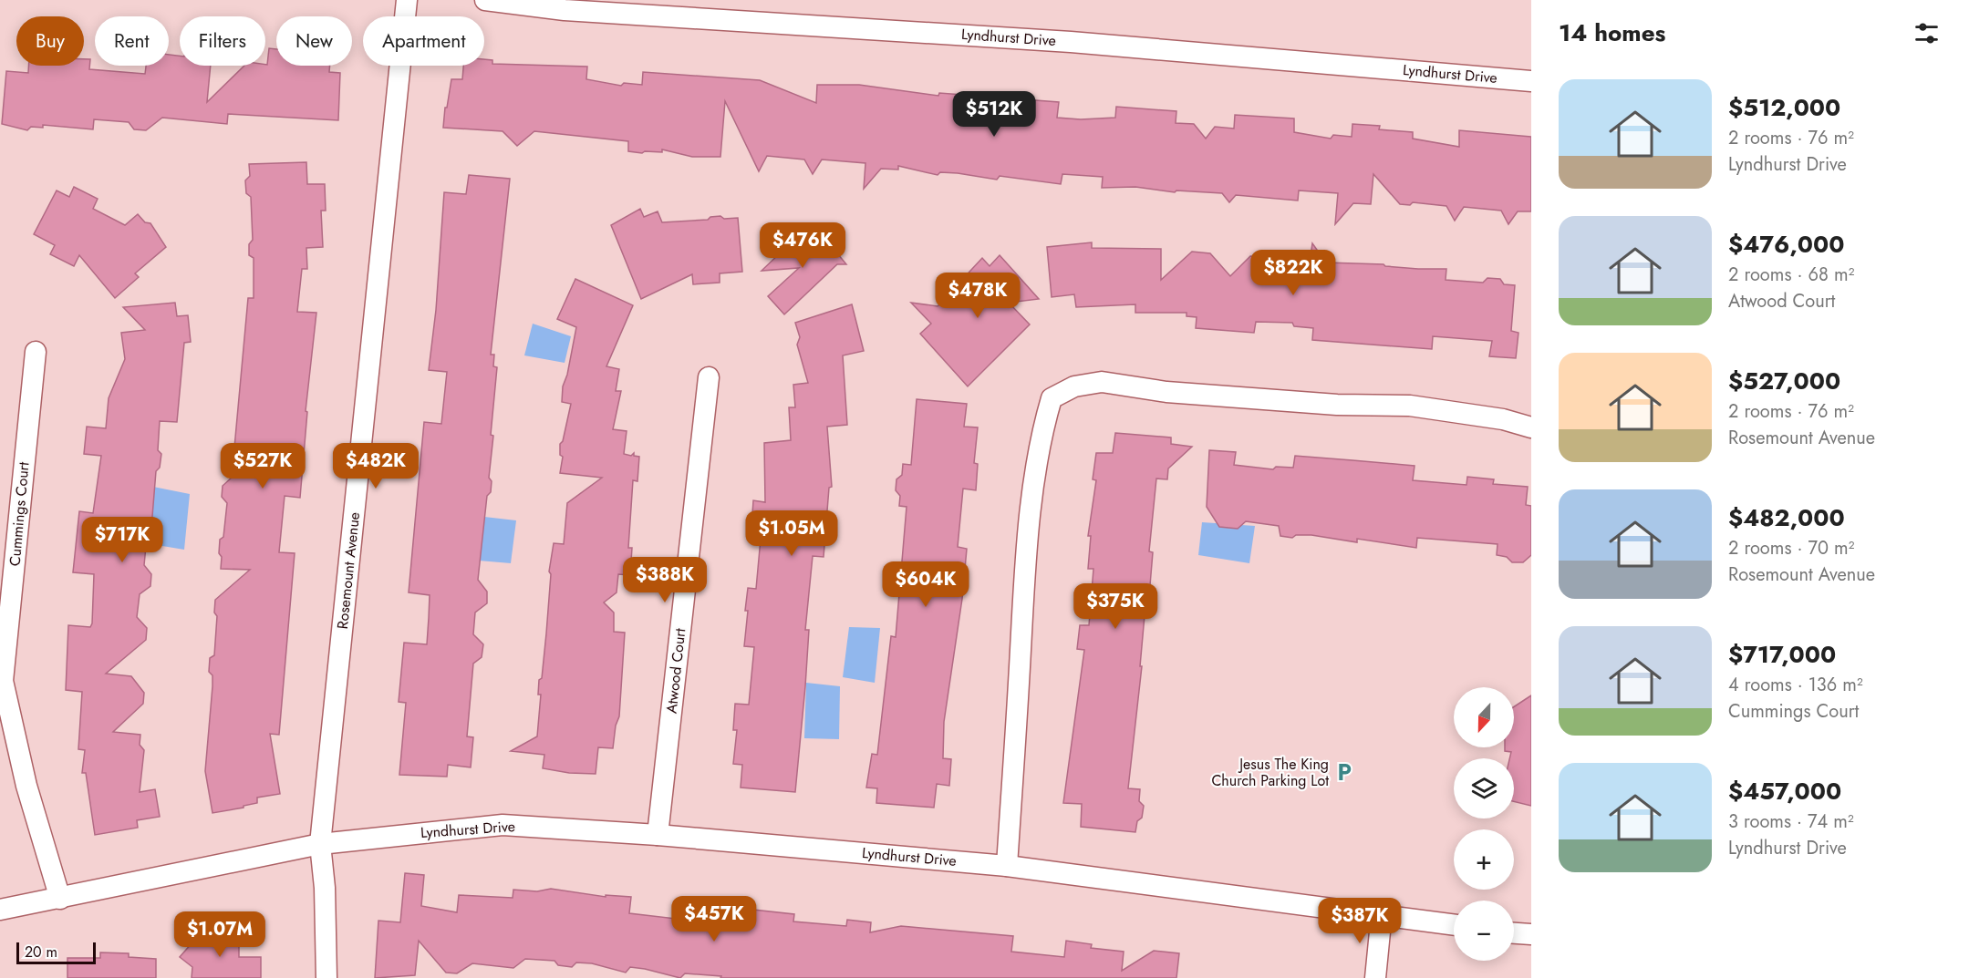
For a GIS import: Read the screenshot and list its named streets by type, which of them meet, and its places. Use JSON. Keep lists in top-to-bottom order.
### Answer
{
  "streets": {
    "street": [
      "Lyndhurst Drive",
      "Cummings Court",
      "Rosemount Avenue",
      "Atwood Court"
    ]
  },
  "crossings": [
    ["Lyndhurst Drive", "Cummings Court"],
    ["Lyndhurst Drive", "Rosemount Avenue"],
    ["Lyndhurst Drive", "Atwood Court"]
  ],
  "places": {
    "parking": ["Jesus The King Church Parking Lot"]
  },
  "scale_bar": "20 m",
  "north": "bottom",
  "page": {
    "heading": "14 homes",
    "chip": [
      "Buy",
      "Rent",
      "Filters",
      "New",
      "Apartment"
    ],
    "list": [
      {
        "name": "$512,000",
        "note": "2 rooms · 76 m² · Lyndhurst Drive"
      },
      {
        "name": "$476,000",
        "note": "2 rooms · 68 m² · Atwood Court"
      },
      {
        "name": "$527,000",
        "note": "2 rooms · 76 m² · Rosemount Avenue"
      },
      {
        "name": "$482,000",
        "note": "2 rooms · 70 m² · Rosemount Avenue"
      },
      {
        "name": "$717,000",
        "note": "4 rooms · 136 m² · Cummings Court"
      },
      {
        "name": "$457,000",
        "note": "3 rooms · 74 m² · Lyndhurst Drive"
      }
    ],
    "price": [
      "$512K",
      "$476K",
      "$822K",
      "$478K",
      "$527K",
      "$482K",
      "$1.05M",
      "$717K",
      "$388K",
      "$604K",
      "$375K",
      "$457K",
      "$387K",
      "$1.07M"
    ],
    "map_buttons": ["+", "−"],
    "scale": "20 m"
  }
}
